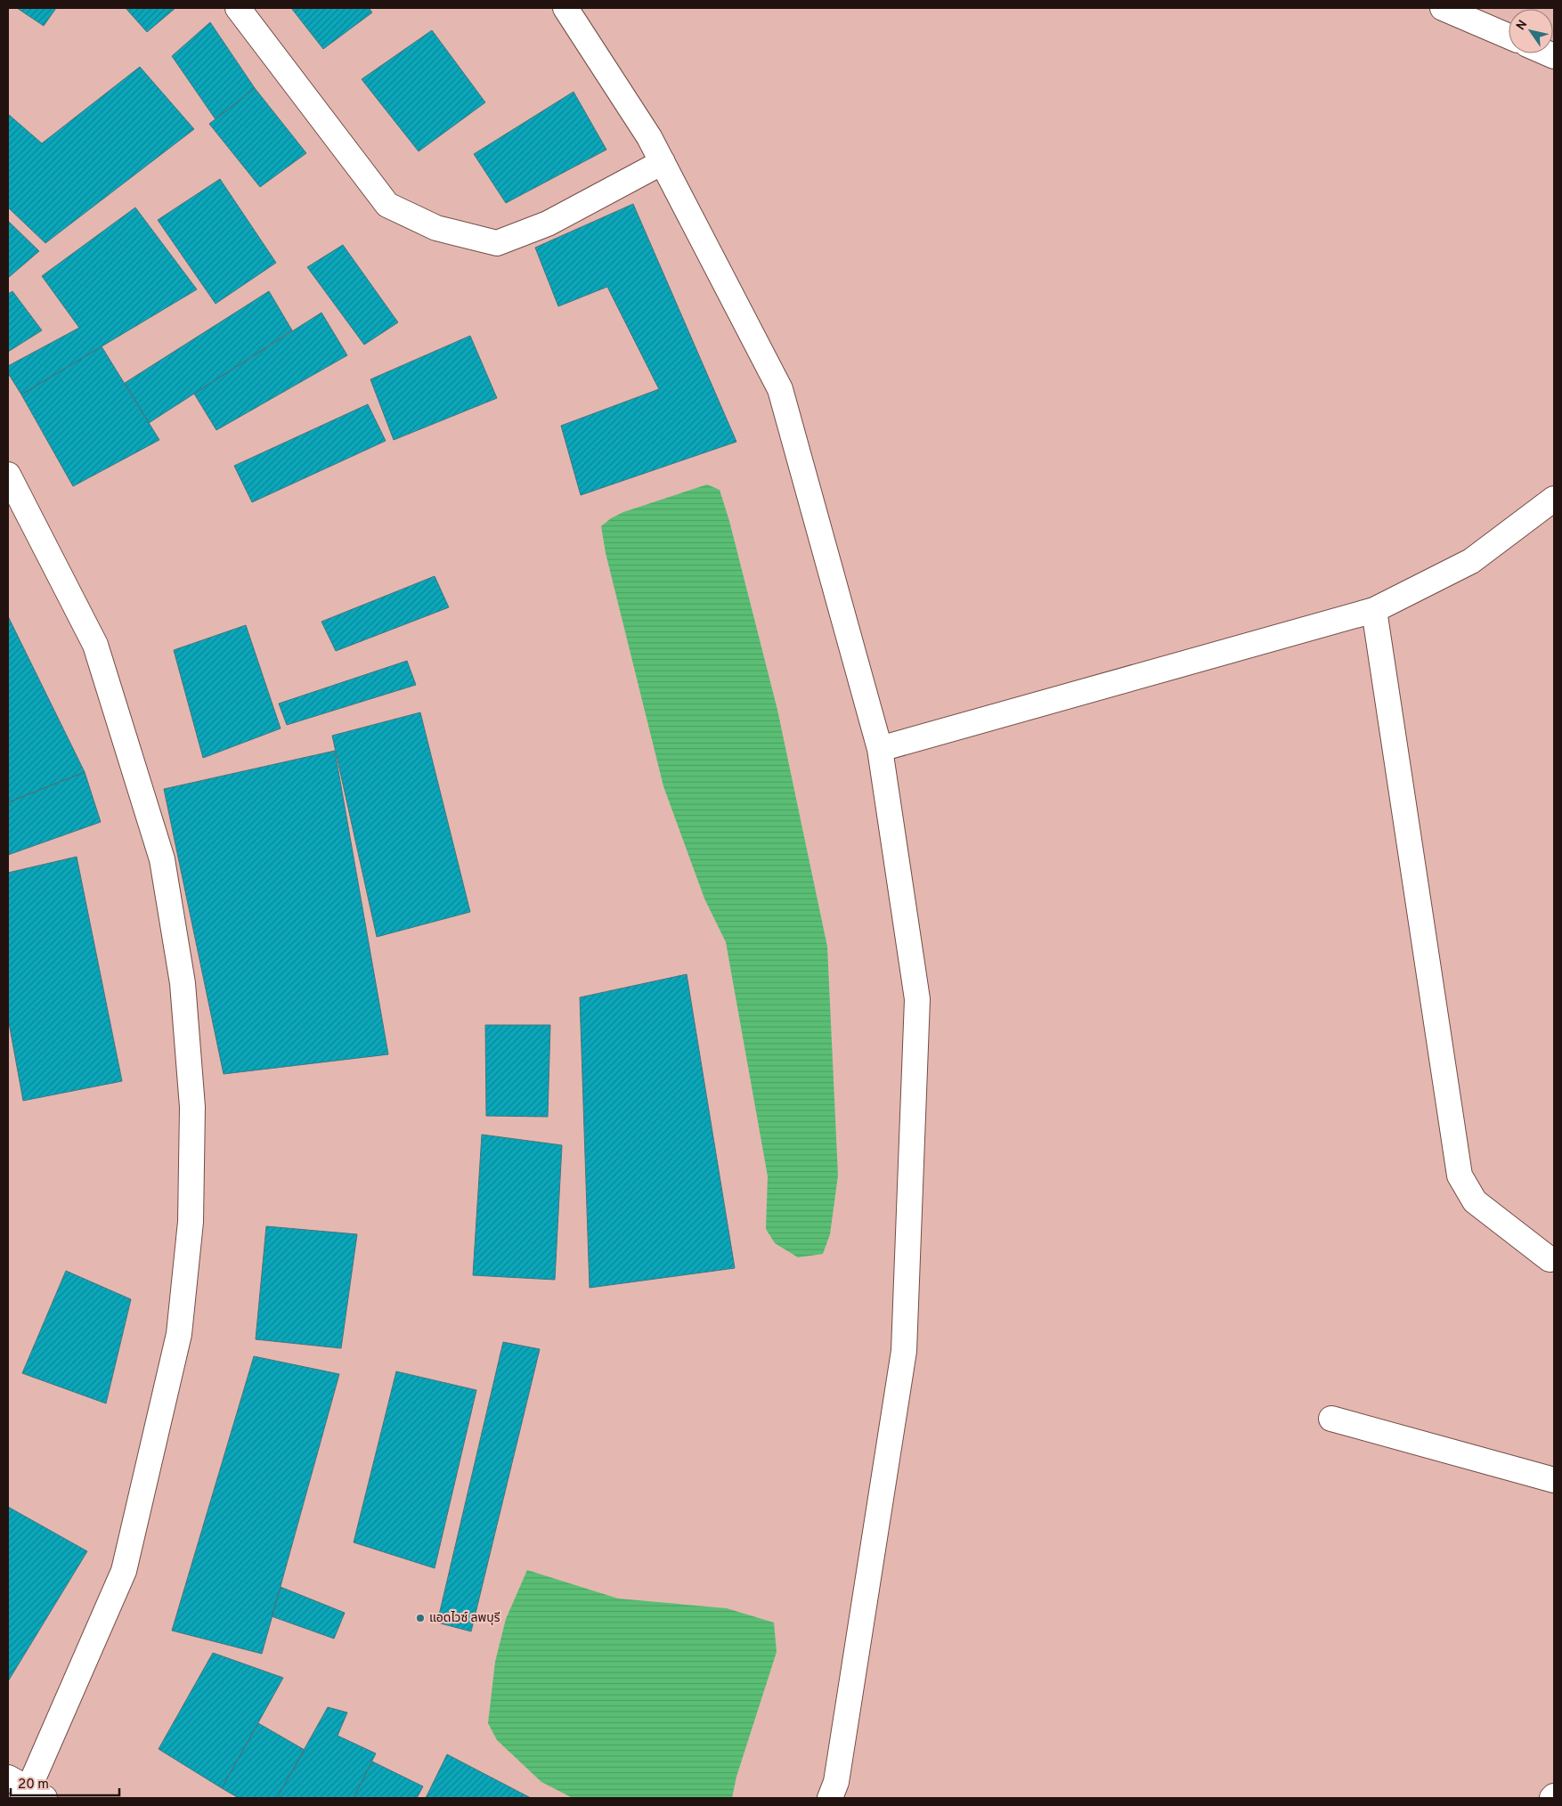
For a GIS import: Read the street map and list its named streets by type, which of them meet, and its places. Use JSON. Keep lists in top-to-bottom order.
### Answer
{
  "places": ["แอดไวซ์ ลพบุรี"],
  "scale_bar": "20 m",
  "north": "top left"
}
